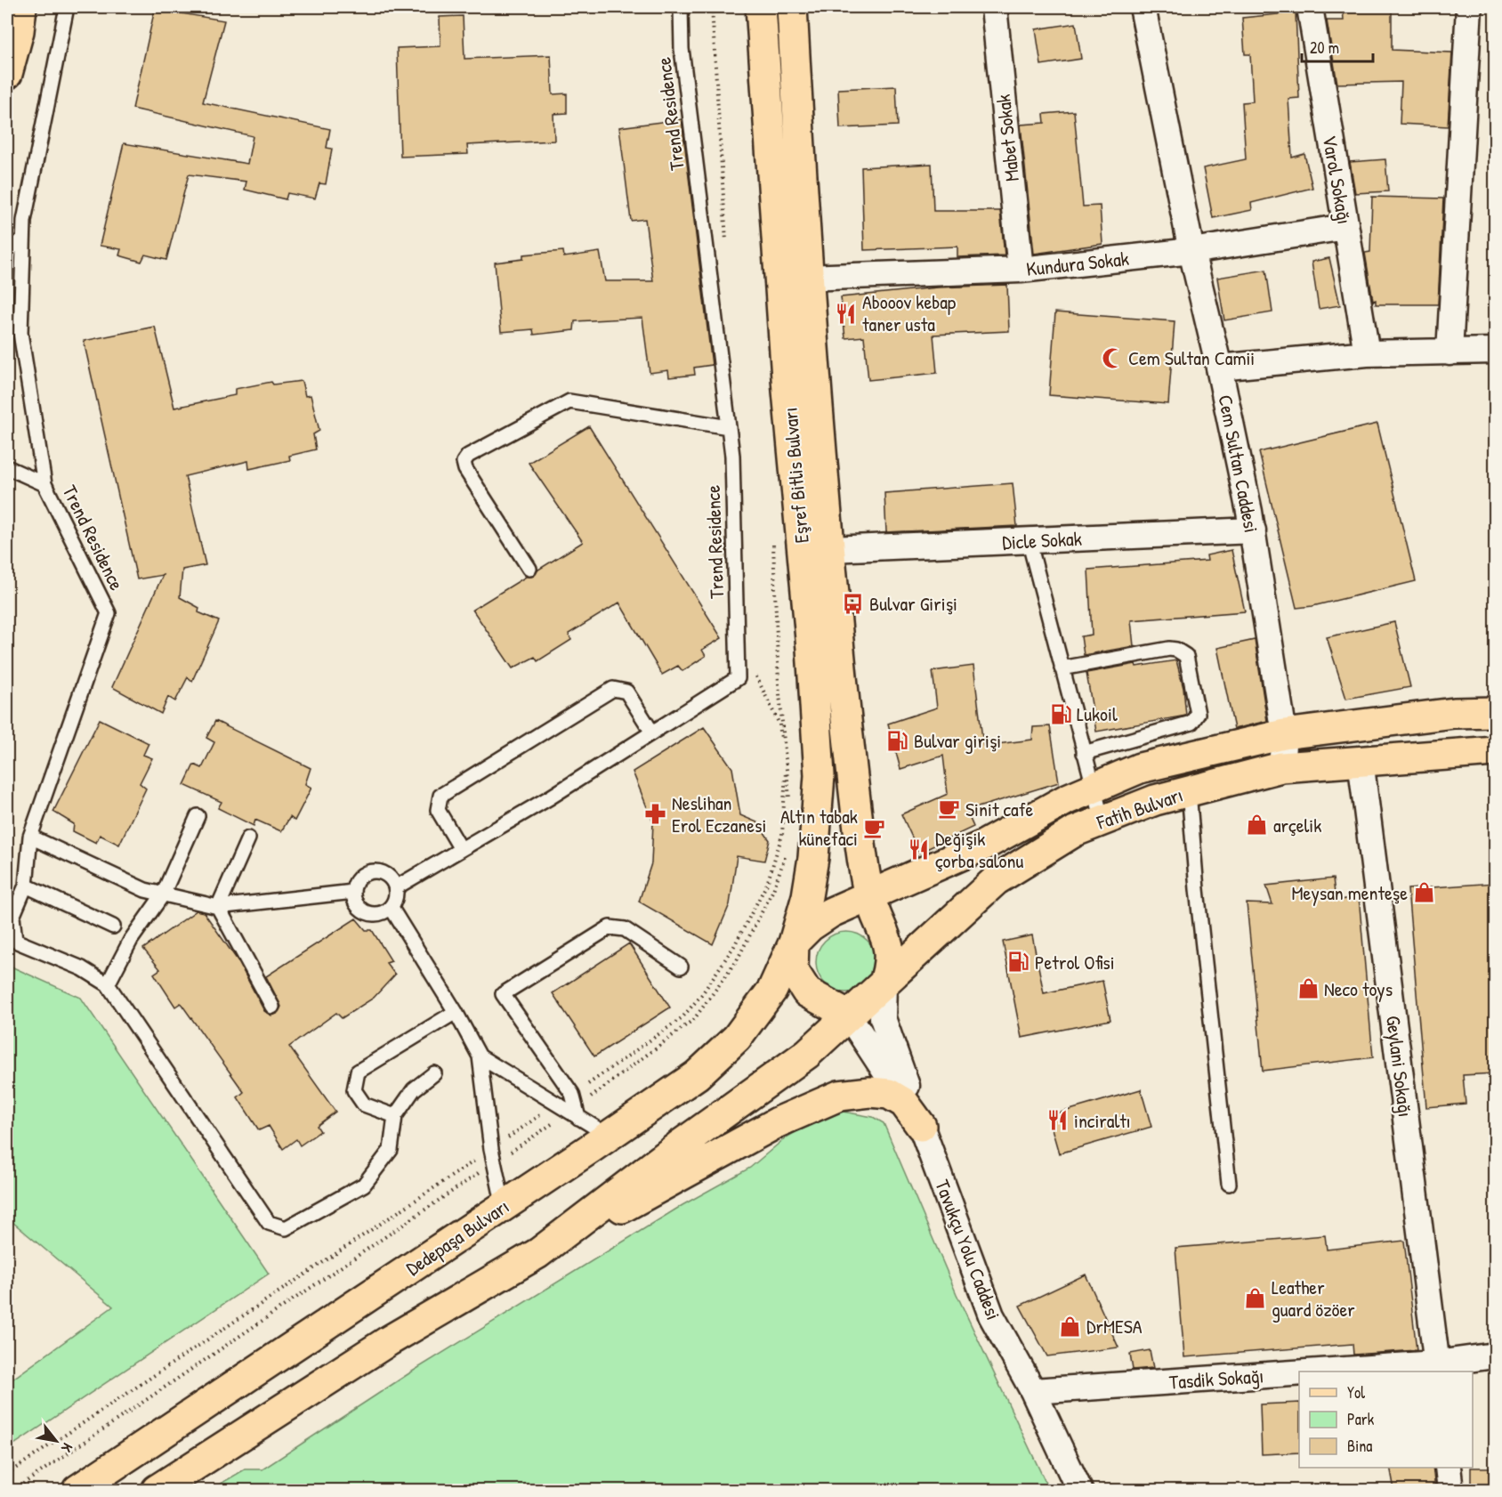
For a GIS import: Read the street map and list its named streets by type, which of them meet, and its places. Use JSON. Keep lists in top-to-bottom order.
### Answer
{
  "streets": {
    "main road": ["Eşref Bitlis Bulvarı", "Fatih Bulvarı", "Dedepaşa Bulvarı"],
    "street": [
      "Mabet Sokak",
      "Varol Sokağı",
      "Kundura Sokak",
      "Cem Sultan Caddesi",
      "Dicle Sokak",
      "Geylani Sokağı",
      "Tavukçu Yolu Caddesi",
      "Tasdik Sokağı"
    ],
    "lane": ["Trend Residence"]
  },
  "crossings": [
    ["Mabet Sokak", "Kundura Sokak"],
    ["Varol Sokağı", "Kundura Sokak"],
    ["Kundura Sokak", "Cem Sultan Caddesi"],
    ["Kundura Sokak", "Eşref Bitlis Bulvarı"],
    ["Cem Sultan Caddesi", "Dicle Sokak"],
    ["Cem Sultan Caddesi", "Fatih Bulvarı"],
    ["Eşref Bitlis Bulvarı", "Dicle Sokak"],
    ["Eşref Bitlis Bulvarı", "Fatih Bulvarı"],
    ["Eşref Bitlis Bulvarı", "Dedepaşa Bulvarı"],
    ["Eşref Bitlis Bulvarı", "Tavukçu Yolu Caddesi"],
    ["Fatih Bulvarı", "Geylani Sokağı"],
    ["Fatih Bulvarı", "Dedepaşa Bulvarı"],
    ["Fatih Bulvarı", "Tavukçu Yolu Caddesi"],
    ["Geylani Sokağı", "Tasdik Sokağı"],
    ["Dedepaşa Bulvarı", "Tavukçu Yolu Caddesi"],
    ["Tavukçu Yolu Caddesi", "Tasdik Sokağı"]
  ],
  "places": {
    "restaurant": ["Abooov kebap taner usta", "Değişik çorba salonu", "inciraltı"],
    "mosque": ["Cem Sultan Camii"],
    "bus stop": ["Bulvar Girişi"],
    "fuel station": ["Lukoil", "Bulvar girişi", "Petrol Ofisi"],
    "cafe": ["Sinit cafe", "Altın tabak künefaci"],
    "pharmacy": ["Neslihan Erol Eczanesi"],
    "shop": [
      "arçelik",
      "Meysan menteşe",
      "Neco toys",
      "Leather guard özöer",
      "DrMESA"
    ]
  },
  "legend": ["Yol", "Park", "Bina"],
  "scale_bar": "20 m",
  "north": "bottom right"
}
